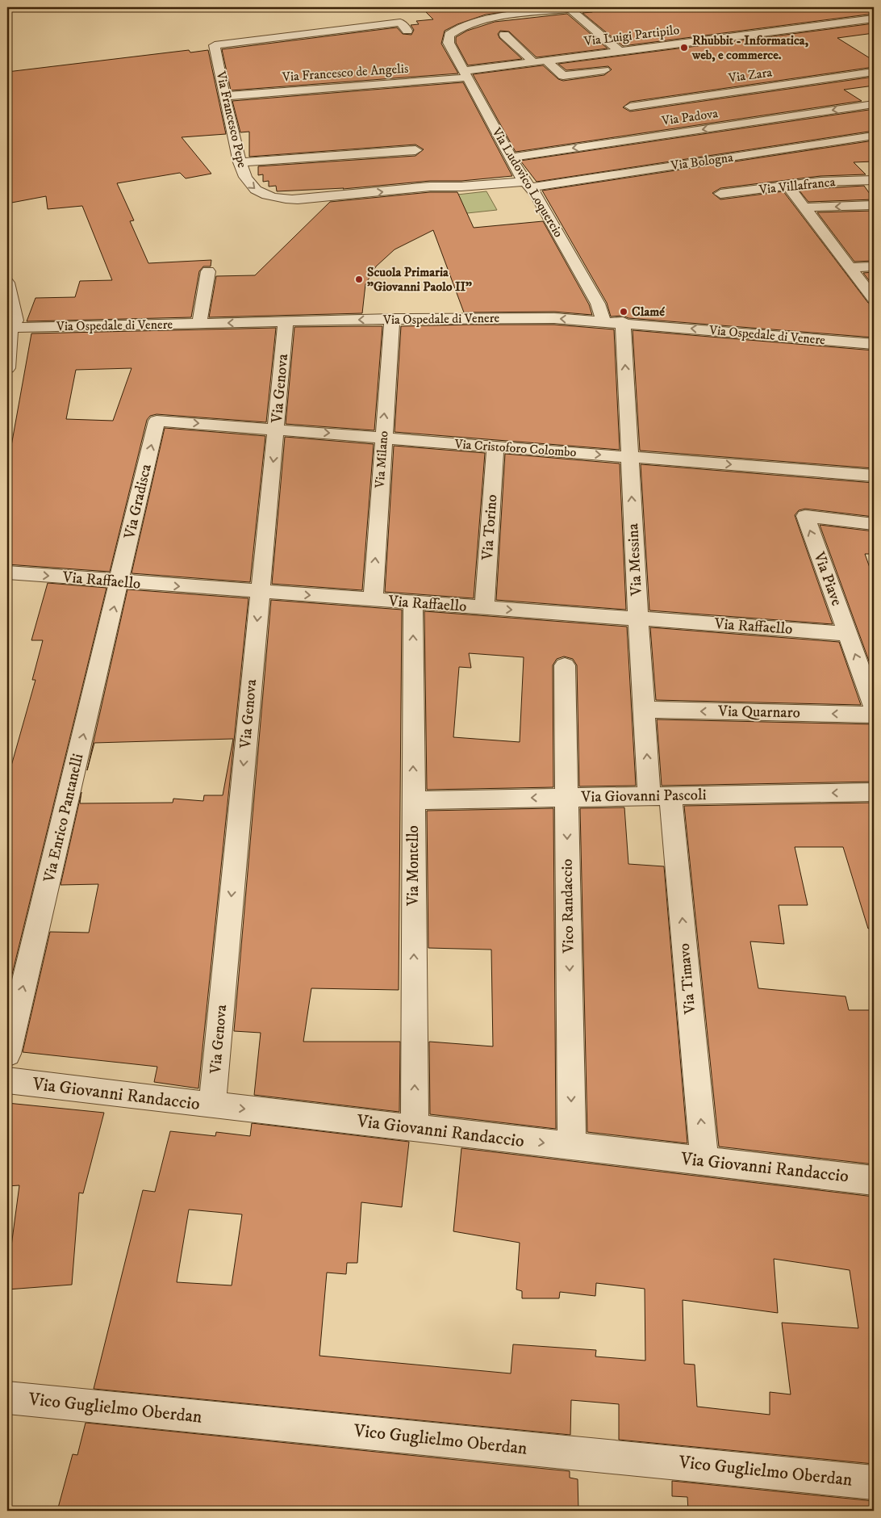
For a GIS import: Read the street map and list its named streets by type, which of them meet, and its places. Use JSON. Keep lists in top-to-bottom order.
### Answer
{
  "streets": {
    "street": [
      "Via Luigi Partipilo",
      "Via Francesco de Angelis",
      "Via Zara",
      "Via Padova",
      "Via Francesco Pepe",
      "Via Bologna",
      "Via Ludovico Loquercio",
      "Via Villafranca",
      "Via Ospedale di Venere",
      "Via Genova",
      "Via Cristoforo Colombo",
      "Via Milano",
      "Via Gradisca",
      "Via Torino",
      "Via Messina",
      "Via Piave",
      "Via Raffaello",
      "Via Quarnaro",
      "Via Giovanni Pascoli",
      "Via Enrico Pantanelli",
      "Via Montello",
      "Vico Randaccio",
      "Via Timavo",
      "Via Giovanni Randaccio",
      "Vico Guglielmo Oberdan"
    ]
  },
  "crossings": [
    ["Via Luigi Partipilo", "Via Francesco de Angelis"],
    ["Via Luigi Partipilo", "Via Ludovico Loquercio"],
    ["Via Francesco de Angelis", "Via Francesco Pepe"],
    ["Via Francesco de Angelis", "Via Ludovico Loquercio"],
    ["Via Padova", "Via Ludovico Loquercio"],
    ["Via Francesco Pepe", "Via Bologna"],
    ["Via Francesco Pepe", "Via Ludovico Loquercio"],
    ["Via Bologna", "Via Ludovico Loquercio"],
    ["Via Ludovico Loquercio", "Via Ospedale di Venere"],
    ["Via Ospedale di Venere", "Via Genova"],
    ["Via Ospedale di Venere", "Via Milano"],
    ["Via Ospedale di Venere", "Via Messina"],
    ["Via Genova", "Via Cristoforo Colombo"],
    ["Via Genova", "Via Raffaello"],
    ["Via Genova", "Via Giovanni Randaccio"],
    ["Via Cristoforo Colombo", "Via Milano"],
    ["Via Cristoforo Colombo", "Via Gradisca"],
    ["Via Cristoforo Colombo", "Via Torino"],
    ["Via Cristoforo Colombo", "Via Messina"],
    ["Via Milano", "Via Raffaello"],
    ["Via Gradisca", "Via Raffaello"],
    ["Via Gradisca", "Via Enrico Pantanelli"],
    ["Via Torino", "Via Raffaello"],
    ["Via Messina", "Via Raffaello"],
    ["Via Messina", "Via Quarnaro"],
    ["Via Messina", "Via Giovanni Pascoli"],
    ["Via Messina", "Via Timavo"],
    ["Via Piave", "Via Raffaello"],
    ["Via Raffaello", "Via Enrico Pantanelli"],
    ["Via Raffaello", "Via Montello"],
    ["Via Giovanni Pascoli", "Via Montello"],
    ["Via Giovanni Pascoli", "Vico Randaccio"],
    ["Via Giovanni Pascoli", "Via Timavo"],
    ["Via Montello", "Via Giovanni Randaccio"],
    ["Vico Randaccio", "Via Giovanni Randaccio"],
    ["Via Timavo", "Via Giovanni Randaccio"]
  ],
  "one_way": [
    "Via Genova",
    "Via Cristoforo Colombo",
    "Via Milano",
    "Via Gradisca",
    "Via Messina",
    "Via Raffaello",
    "Via Quarnaro",
    "Via Giovanni Pascoli",
    "Via Enrico Pantanelli",
    "Via Montello",
    "Vico Randaccio",
    "Via Timavo",
    "Via Giovanni Randaccio"
  ],
  "places": ["Rhubbit - Informatica, web, e commerce.", "Scuola Primaria \"Giovanni Paolo II\"", "Clamé"]
}
